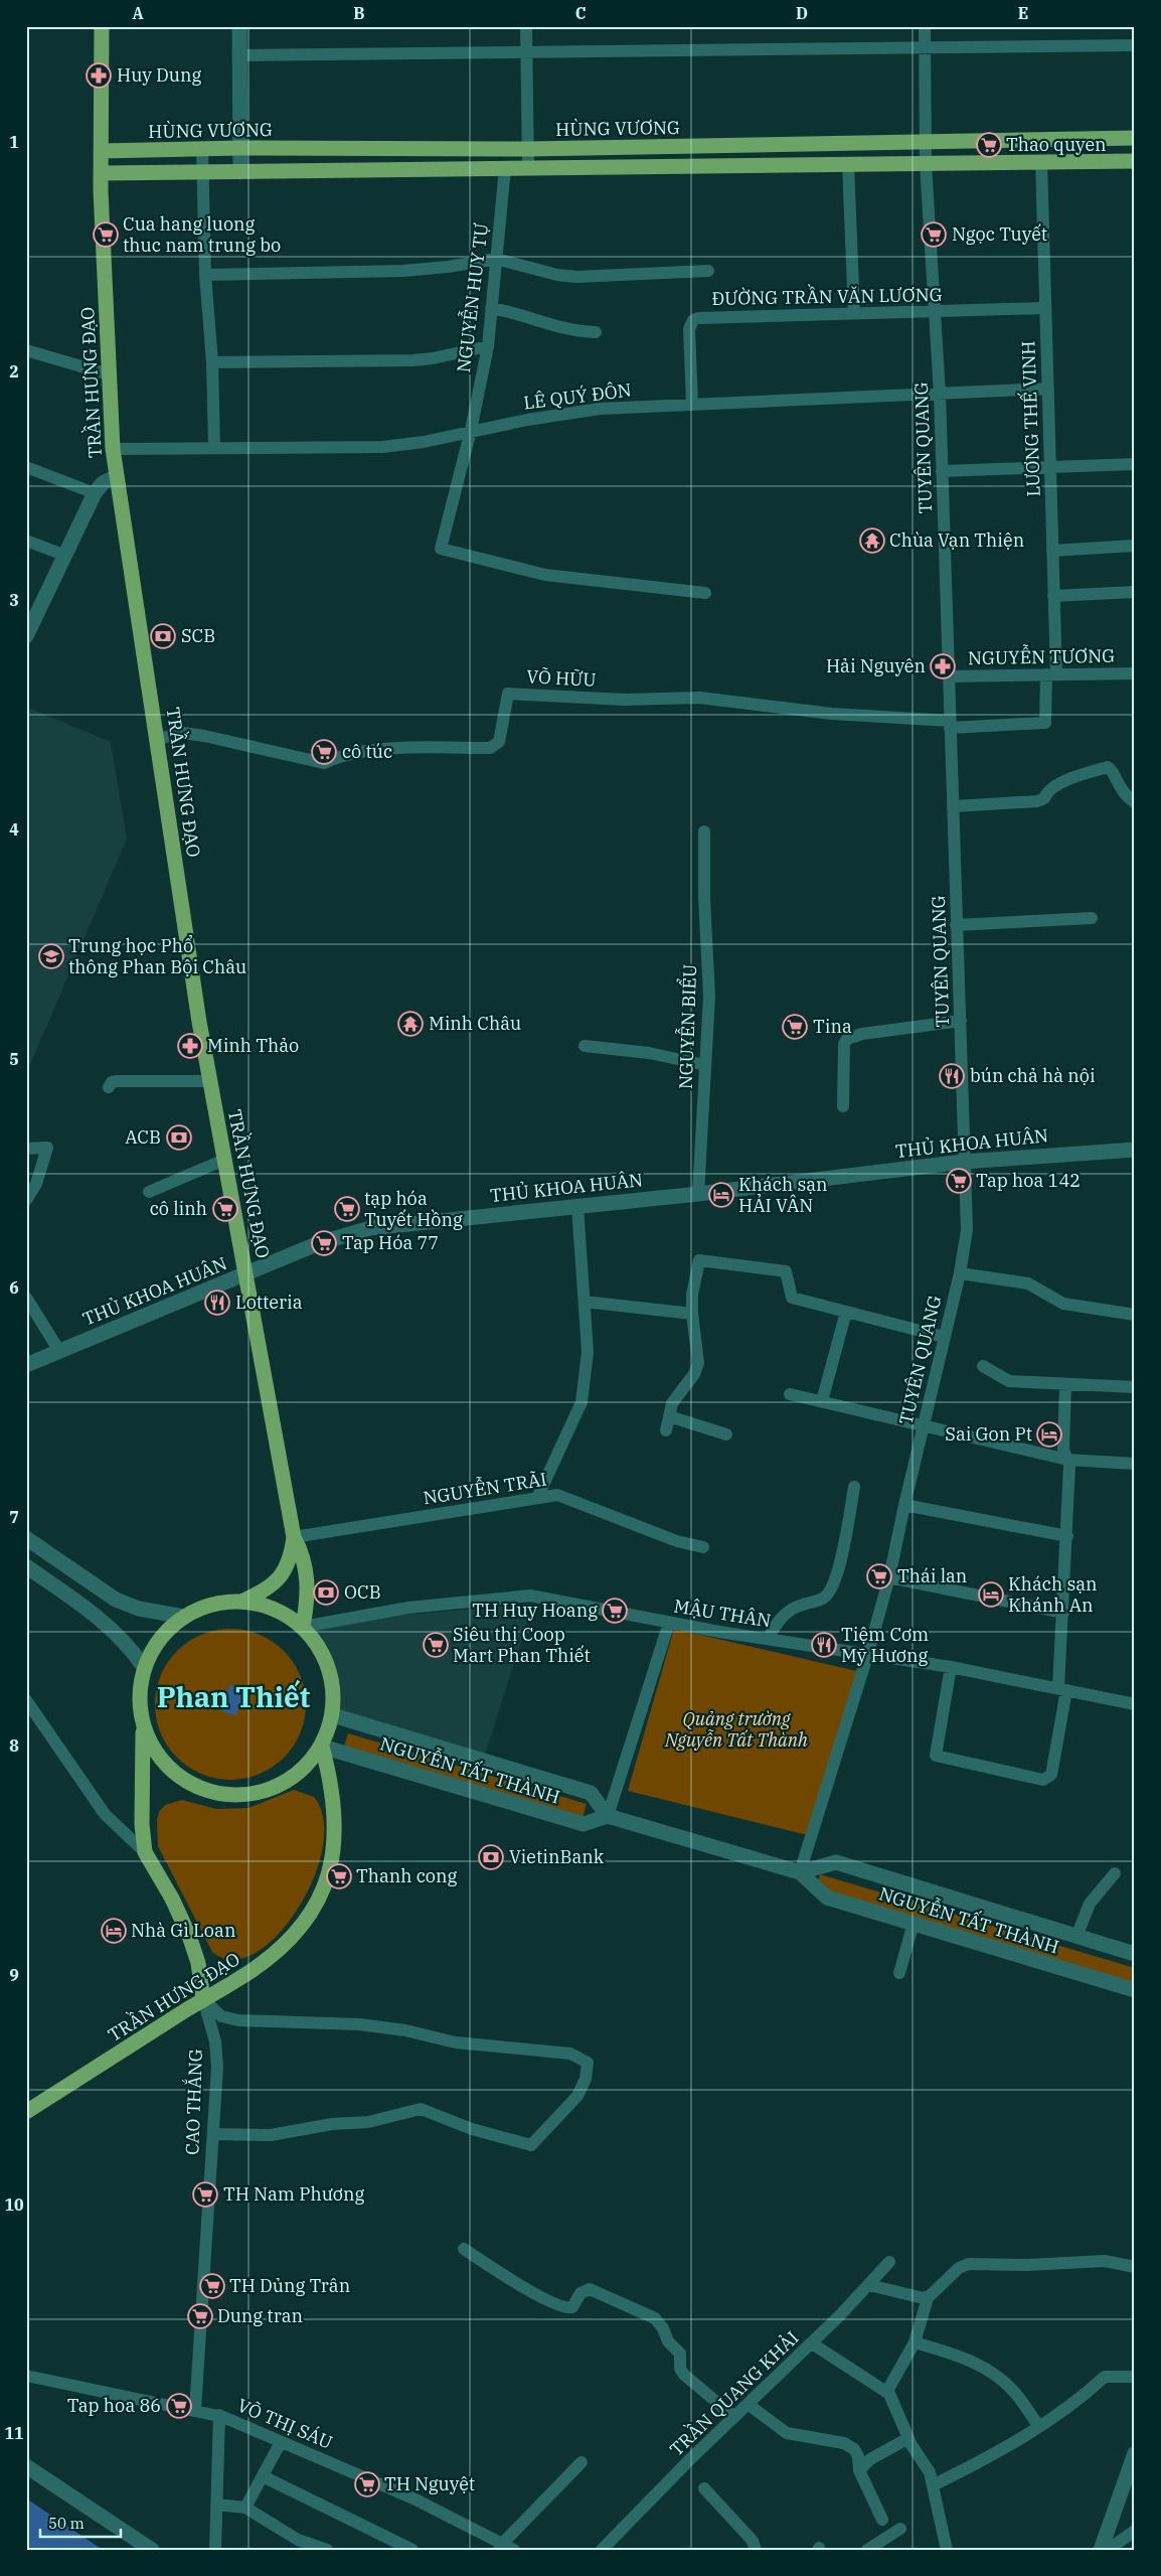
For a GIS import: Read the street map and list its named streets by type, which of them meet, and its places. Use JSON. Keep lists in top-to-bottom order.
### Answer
{
  "streets": {
    "main road": ["HÙNG VƯƠNG", "TRẦN HƯNG ĐẠO", "CAO THẮNG"],
    "street": [
      "ĐƯỜNG TRẦN VĂN LƯƠNG",
      "NGUYỄN HUY TỰ",
      "LÊ QUÝ ĐÔN",
      "LƯƠNG THẾ VINH",
      "TUYÊN QUANG",
      "NGUYỄN TƯƠNG",
      "VÕ HỮU",
      "NGUYỄN BIỂU",
      "THỦ KHOA HUÂN",
      "NGUYỄN TRÃI",
      "MẬU THÂN",
      "NGUYỄN TẤT THÀNH",
      "TRẦN QUANG KHẢI",
      "VÕ THỊ SÁU"
    ]
  },
  "crossings": [
    ["HÙNG VƯƠNG", "TRẦN HƯNG ĐẠO"],
    ["HÙNG VƯƠNG", "TUYÊN QUANG"],
    ["ĐƯỜNG TRẦN VĂN LƯƠNG", "LÊ QUÝ ĐÔN"],
    ["ĐƯỜNG TRẦN VĂN LƯƠNG", "LƯƠNG THẾ VINH"],
    ["ĐƯỜNG TRẦN VĂN LƯƠNG", "TUYÊN QUANG"],
    ["NGUYỄN HUY TỰ", "LÊ QUÝ ĐÔN"],
    ["TRẦN HƯNG ĐẠO", "LÊ QUÝ ĐÔN"],
    ["TRẦN HƯNG ĐẠO", "VÕ HỮU"],
    ["TRẦN HƯNG ĐẠO", "THỦ KHOA HUÂN"],
    ["TRẦN HƯNG ĐẠO", "NGUYỄN TRÃI"],
    ["TRẦN HƯNG ĐẠO", "MẬU THÂN"],
    ["TRẦN HƯNG ĐẠO", "NGUYỄN TẤT THÀNH"],
    ["TRẦN HƯNG ĐẠO", "CAO THẮNG"],
    ["LÊ QUÝ ĐÔN", "LƯƠNG THẾ VINH"],
    ["LÊ QUÝ ĐÔN", "TUYÊN QUANG"],
    ["LƯƠNG THẾ VINH", "TUYÊN QUANG"],
    ["LƯƠNG THẾ VINH", "NGUYỄN TƯƠNG"],
    ["LƯƠNG THẾ VINH", "VÕ HỮU"],
    ["TUYÊN QUANG", "NGUYỄN TƯƠNG"],
    ["TUYÊN QUANG", "VÕ HỮU"],
    ["TUYÊN QUANG", "THỦ KHOA HUÂN"],
    ["TUYÊN QUANG", "MẬU THÂN"],
    ["TUYÊN QUANG", "NGUYỄN TẤT THÀNH"],
    ["NGUYỄN BIỂU", "THỦ KHOA HUÂN"],
    ["CAO THẮNG", "VÕ THỊ SÁU"]
  ],
  "districts": ["Phan Thiết"],
  "parks": ["Quảng trường Nguyễn Tất Thành"],
  "places": {
    "pharmacy": ["Huy Dung", "Hải Nguyên", "Minh Thảo"],
    "supermarket": [
      "Thao quyen",
      "Cua hang luong thuc nam trung bo",
      "Ngọc Tuyết",
      "cô túc",
      "Tina",
      "Tap hoa 142",
      "cô linh",
      "tạp hóa Tuyết Hồng",
      "Tap Hóa 77",
      "Thái lan",
      "TH Huy Hoang",
      "Siêu thị Coop Mart Phan Thiết",
      "Thanh cong",
      "TH Nam Phương",
      "TH Dủng Trân",
      "Dung tran",
      "Tap hoa 86",
      "TH Nguyệt"
    ],
    "temple": ["Chùa Vạn Thiện", "Minh Châu"],
    "bank": [
      "SCB",
      "ACB",
      "OCB",
      "VietinBank"
    ],
    "school or university": ["Trung học Phổ thông Phan Bội Châu"],
    "restaurant": ["bún chả hà nội", "Lotteria", "Tiệm Cơm Mỹ Hương"],
    "hotel": [
      "Khách sạn HẢI VÂN",
      "Sai Gon Pt",
      "Khách sạn Khánh An",
      "Nhà Gì Loan"
    ]
  },
  "scale_bar": "50 m",
  "grid": {
    "columns": [
      "A",
      "B",
      "C",
      "D",
      "E"
    ],
    "rows": [
      "1",
      "2",
      "3",
      "4",
      "5",
      "6",
      "7",
      "8",
      "9",
      "10",
      "11"
    ]
  }
}
